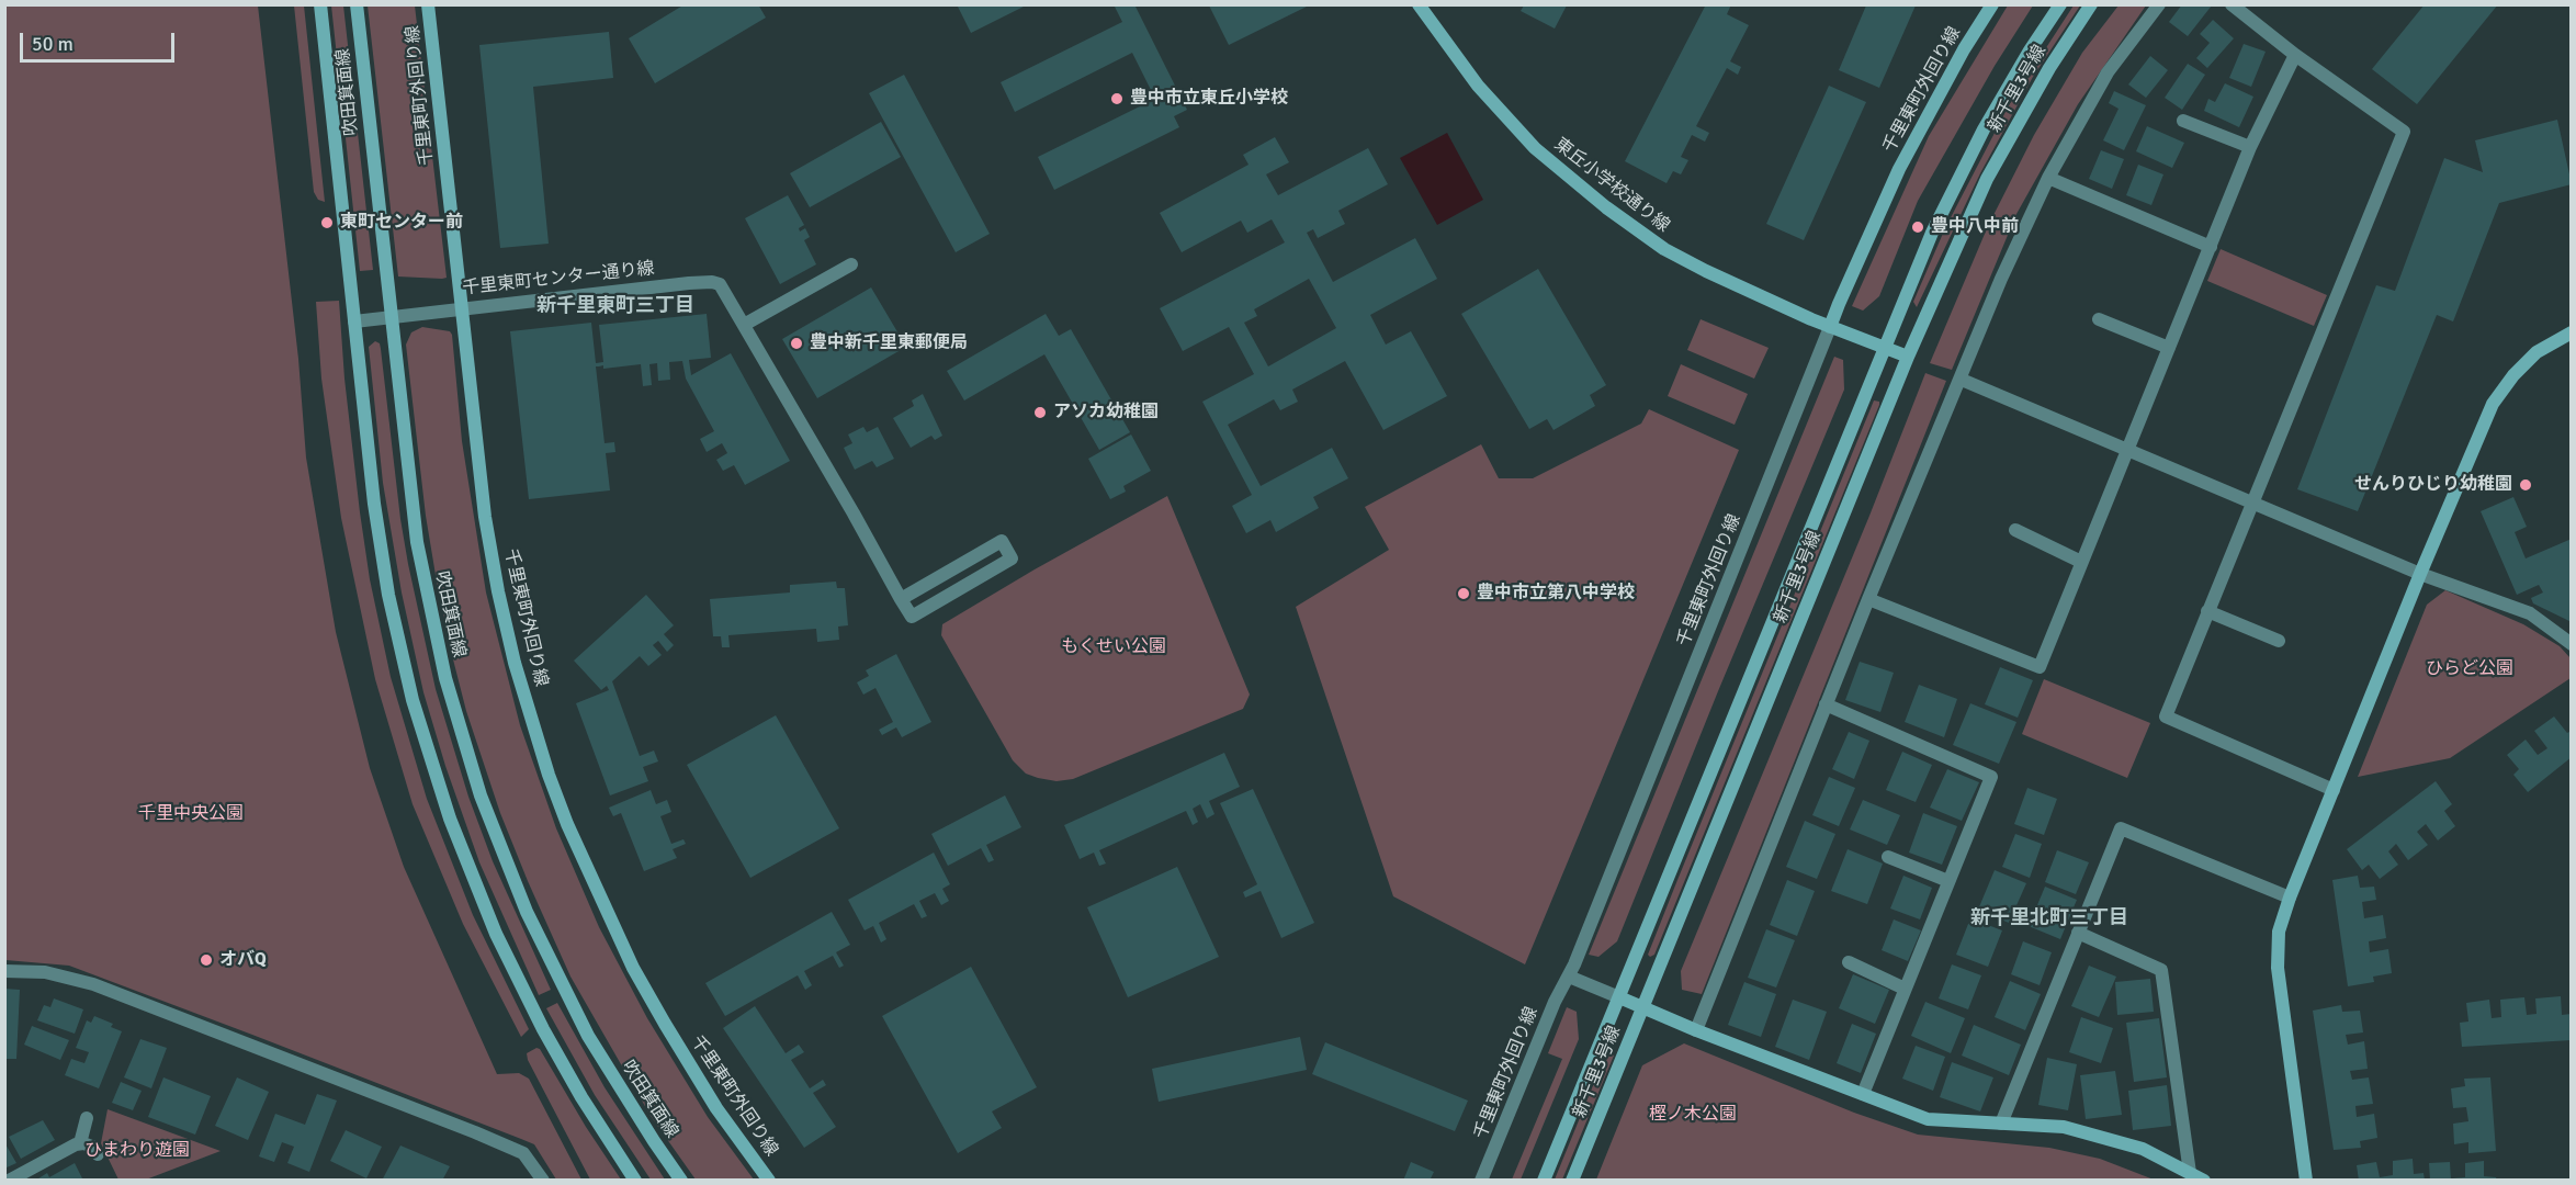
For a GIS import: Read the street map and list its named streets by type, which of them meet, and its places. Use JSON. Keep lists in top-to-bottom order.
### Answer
{
  "streets": {
    "street": [
      "新千里3号線",
      "千里東町外回り線",
      "吹田箕面線",
      "東丘小学校通り線",
      "千里東町センター通り線"
    ]
  },
  "crossings": [
    ["新千里3号線", "東丘小学校通り線"],
    ["千里東町外回り線", "東丘小学校通り線"],
    ["千里東町外回り線", "千里東町センター通り線"],
    ["吹田箕面線", "千里東町センター通り線"]
  ],
  "districts": ["新千里東町三丁目", "新千里北町三丁目"],
  "parks": [
    "もくせい公園",
    "ひらど公園",
    "千里中央公園",
    "樫ノ木公園",
    "ひまわり遊園"
  ],
  "places": [
    "豊中市立東丘小学校",
    "東町センター前",
    "豊中八中前",
    "豊中新千里東郵便局",
    "アソカ幼稚園",
    "せんりひじり幼稚園",
    "豊中市立第八中学校",
    "オバQ"
  ],
  "scale_bar": "50 m"
}
